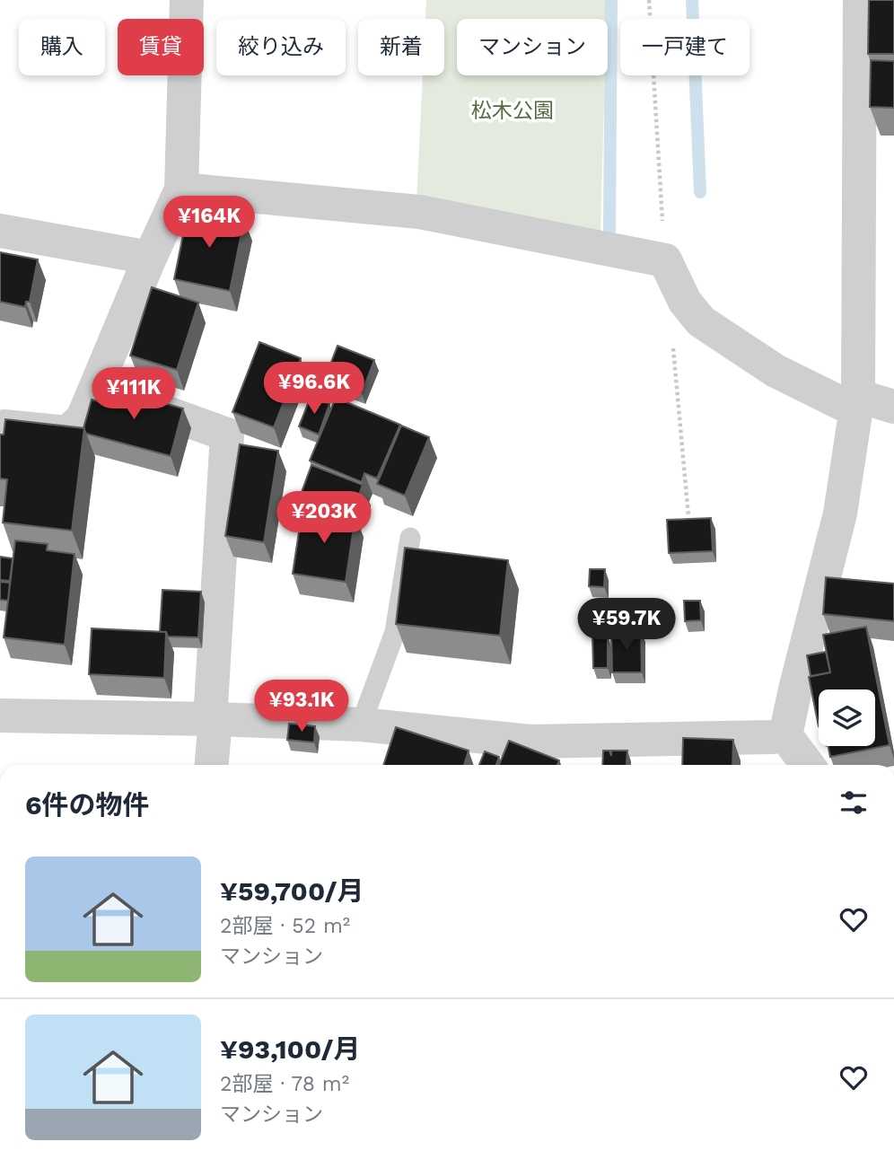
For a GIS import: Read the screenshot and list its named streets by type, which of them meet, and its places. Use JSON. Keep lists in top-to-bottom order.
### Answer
{
  "parks": ["松木公園"],
  "page": {
    "chip": [
      "購入",
      "賃貸",
      "絞り込み",
      "新着",
      "マンション",
      "一戸建て"
    ],
    "price": [
      "¥164K",
      "¥96.6K",
      "¥111K",
      "¥203K",
      "¥59.7K",
      "¥93.1K"
    ],
    "heading": "6件の物件",
    "list": [
      {
        "name": "¥59,700/月",
        "note": "2部屋 · 52 m² · マンション"
      },
      {
        "name": "¥93,100/月",
        "note": "2部屋 · 78 m² · マンション"
      }
    ]
  }
}
